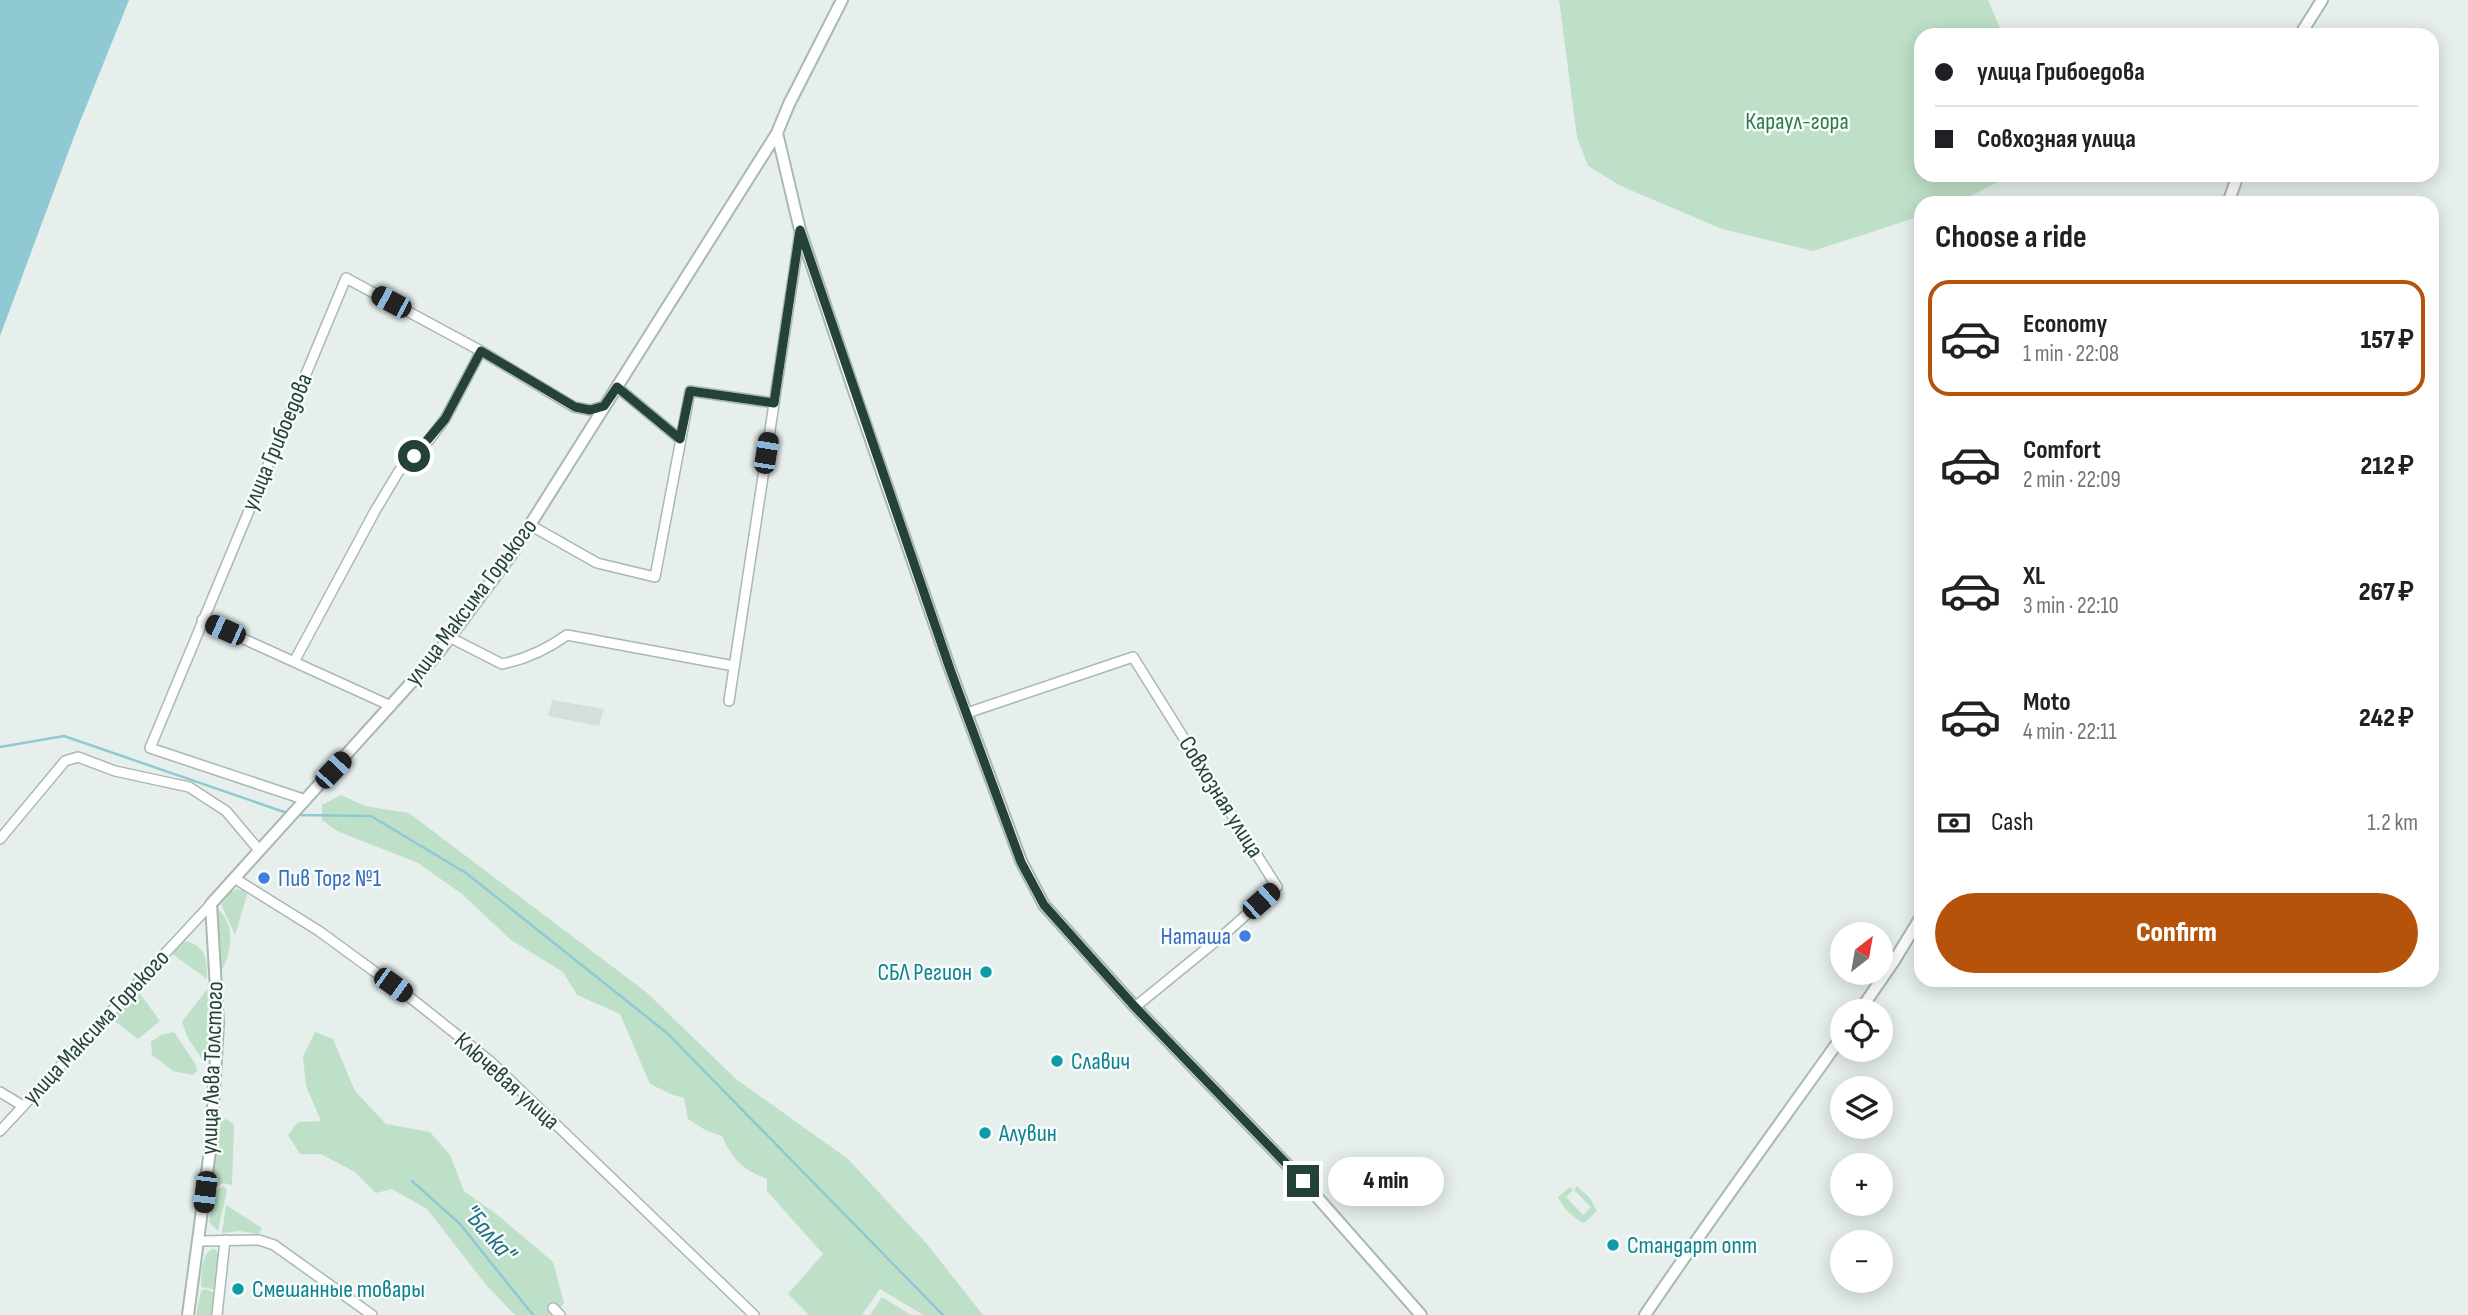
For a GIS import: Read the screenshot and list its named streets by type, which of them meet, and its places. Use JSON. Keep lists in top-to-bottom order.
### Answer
{
  "streets": {
    "street": [
      "улица Грибоедова",
      "улица Максима Горького",
      "Совхозная улица",
      "улица Льва Толстого",
      "Ключевая улица"
    ]
  },
  "crossings": [
    ["улица Грибоедова", "улица Максима Горького"],
    ["улица Максима Горького", "улица Льва Толстого"],
    ["улица Максима Горького", "Ключевая улица"]
  ],
  "water": ["\"Балка\""],
  "parks": ["Караул-гора"],
  "places": [
    "Пив Торг №1",
    "Наташа",
    "СБЛ Регион",
    "Славич",
    "Алувин",
    "Стандарт опт",
    "Смешанные товары"
  ],
  "north": "top right",
  "page": {
    "banner": ["улица Грибоедова", "Совхозная улица"],
    "heading": "Choose a ride",
    "list": [
      {
        "name": "Economy",
        "note": "1 min · 22:08",
        "value": "157 ₽"
      },
      {
        "name": "Comfort",
        "note": "2 min · 22:09",
        "value": "212 ₽"
      },
      {
        "name": "XL",
        "note": "3 min · 22:10",
        "value": "267 ₽"
      },
      {
        "name": "Moto",
        "note": "4 min · 22:11",
        "value": "242 ₽"
      }
    ],
    "pay": ["Cash", "1.2 km"],
    "buttons": "Confirm",
    "map_buttons": ["+", "−"],
    "bubble": "4 min"
  }
}
